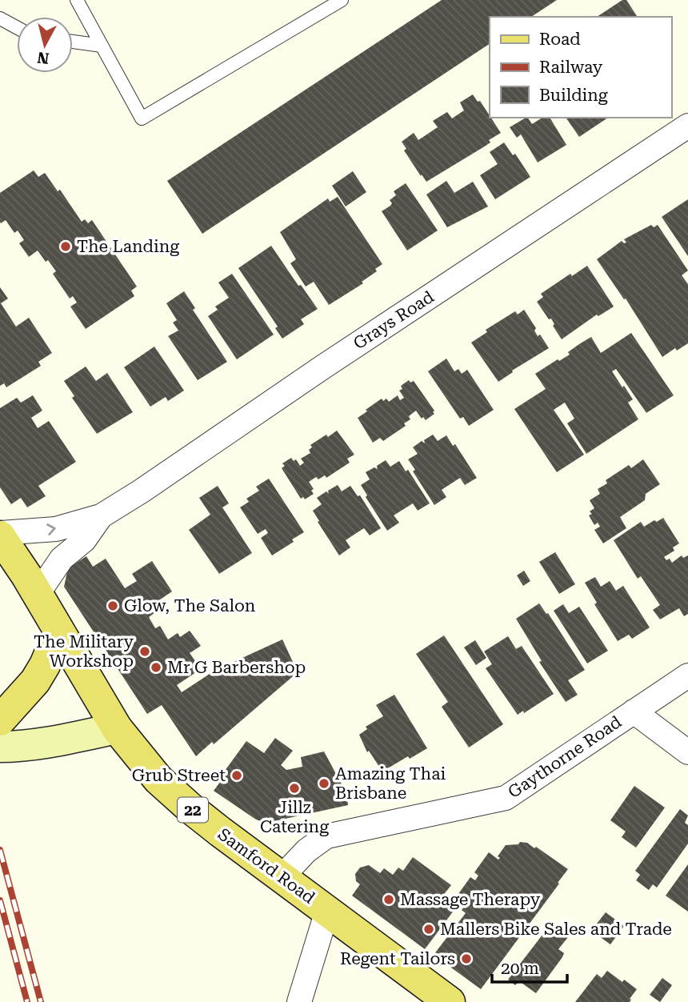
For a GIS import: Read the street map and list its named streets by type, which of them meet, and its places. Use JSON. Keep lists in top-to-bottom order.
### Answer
{
  "streets": {
    "main road": ["22", "Samford Road"],
    "street": ["Grays Road", "Gaythorne Road"]
  },
  "crossings": [
    ["Grays Road", "Samford Road"],
    ["Gaythorne Road", "Samford Road"]
  ],
  "places": [
    "The Landing",
    "Glow, The Salon",
    "The Military Workshop",
    "Mr G Barbershop",
    "Grub Street",
    "Amazing Thai Brisbane",
    "Jillz Catering",
    "Massage Therapy",
    "Mallers Bike Sales and Trade",
    "Regent Tailors"
  ],
  "legend": ["Road", "Railway", "Building"],
  "scale_bar": "20 m",
  "north": "bottom"
}
